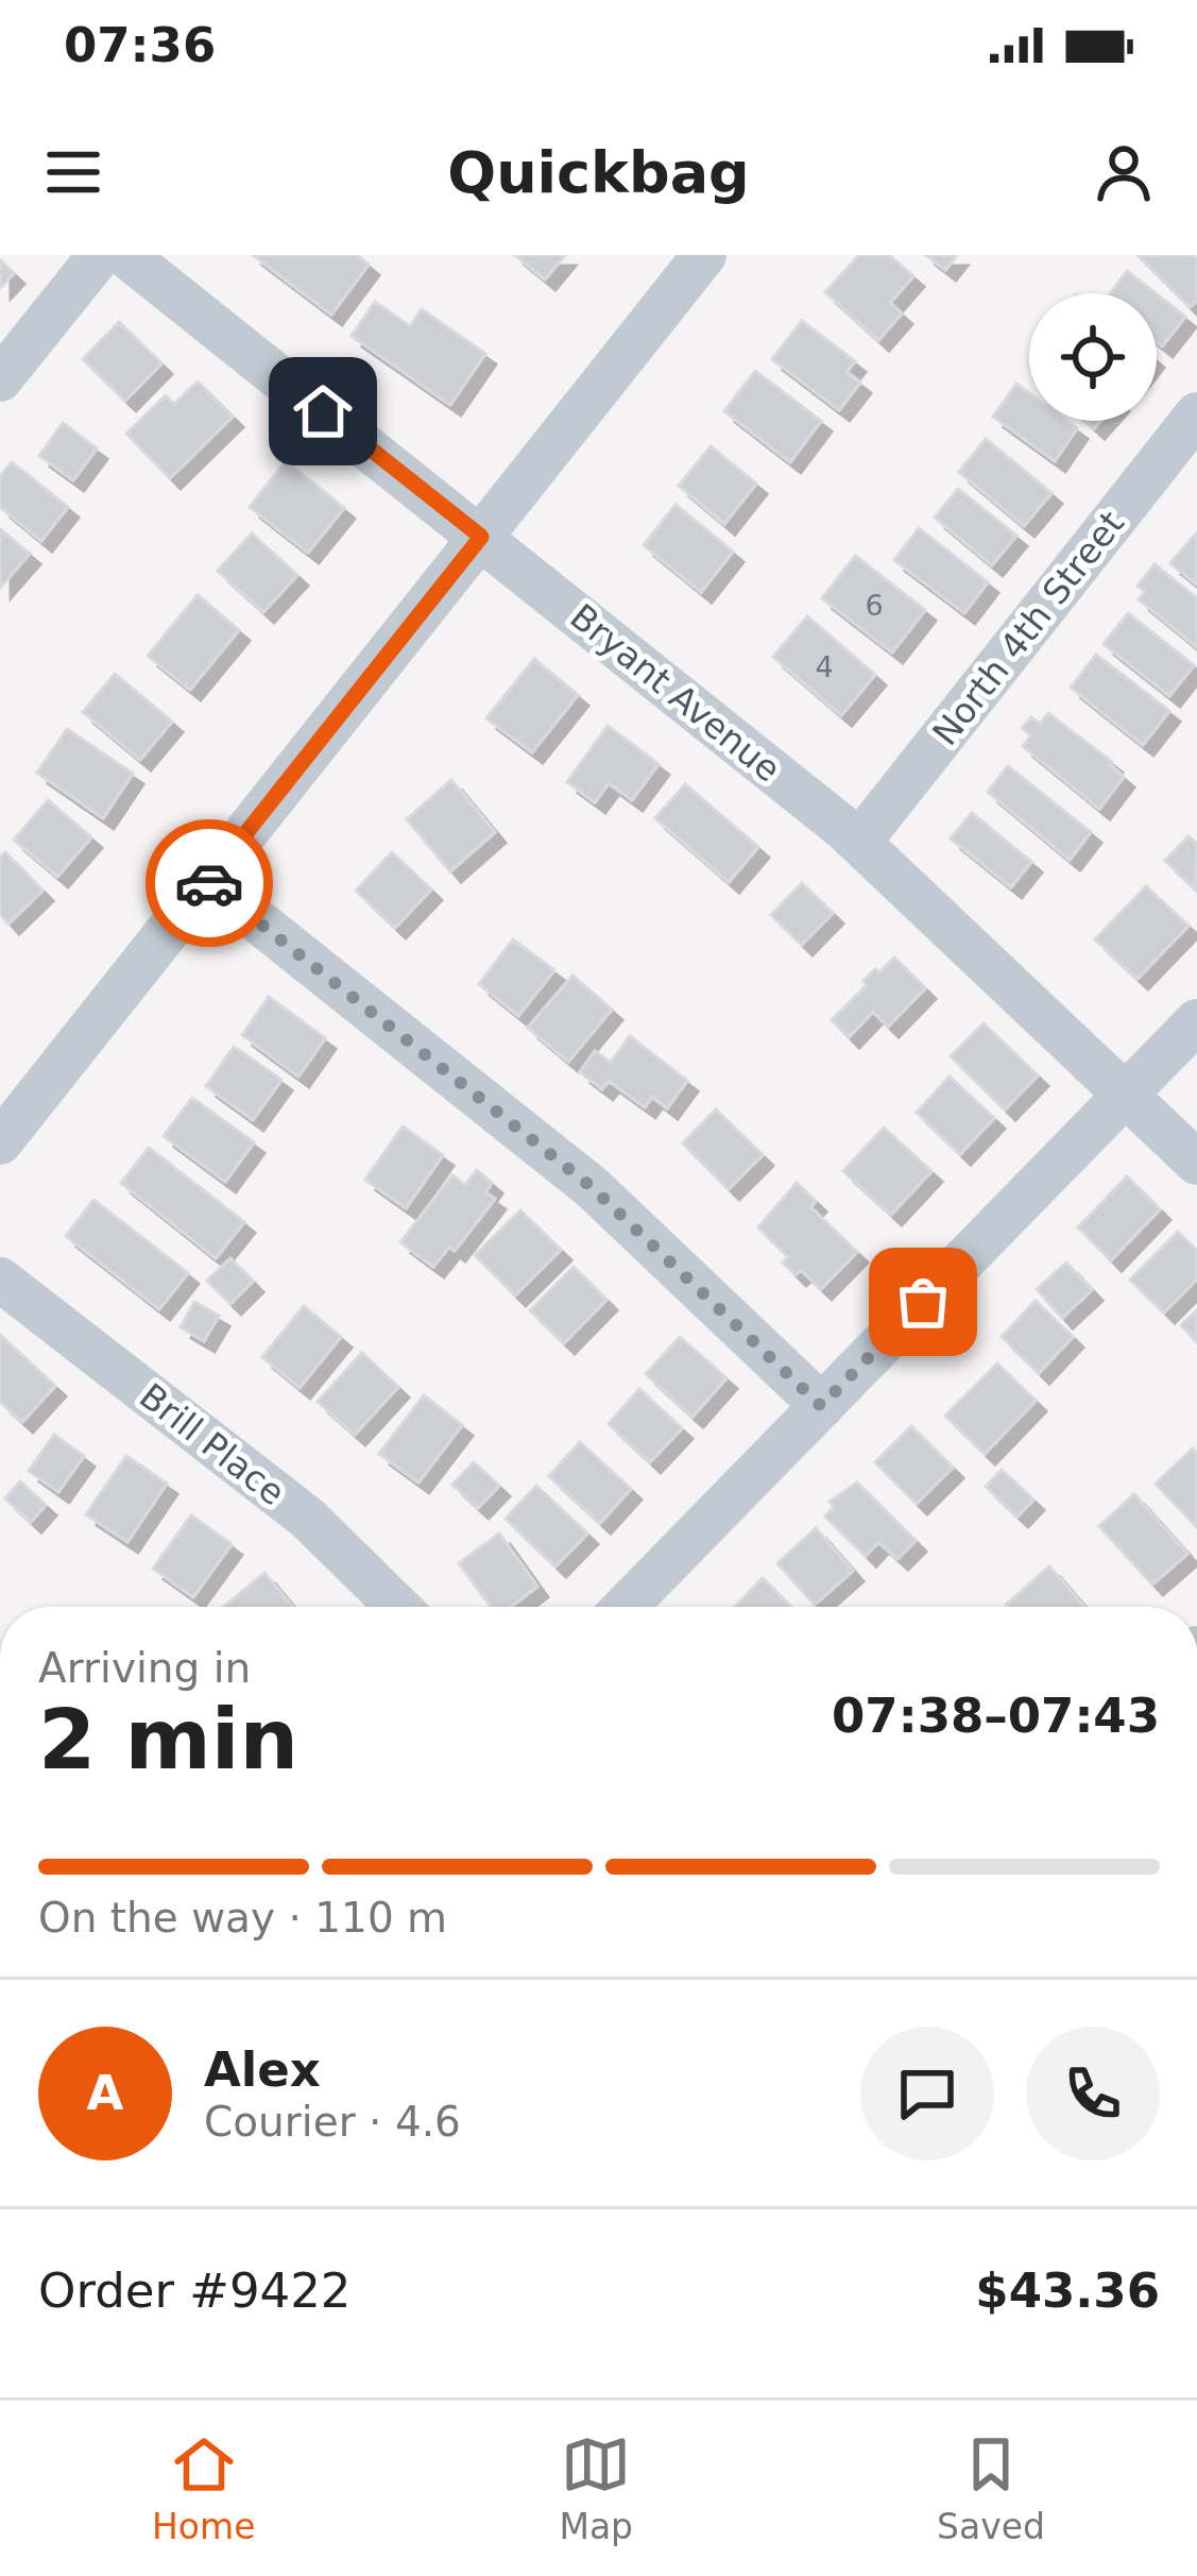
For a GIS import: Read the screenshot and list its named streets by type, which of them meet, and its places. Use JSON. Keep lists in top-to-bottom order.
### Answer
{
  "streets": {
    "street": ["North 4th Street", "Bryant Avenue", "Brill Place"]
  },
  "crossings": [
    ["North 4th Street", "Bryant Avenue"]
  ],
  "house_numbers": ["6", "4"],
  "page": {
    "status": "07:36",
    "header": "Quickbag",
    "heading": ["2 min", "Arriving in", "07:38–07:43"],
    "panel": [
      "Alex",
      "Courier · 4.6",
      "Order #9422",
      "$43.36"
    ],
    "bar": "On the way · 110 m",
    "round": "A",
    "tabs": ["Home", "Map", "Saved"]
  }
}
